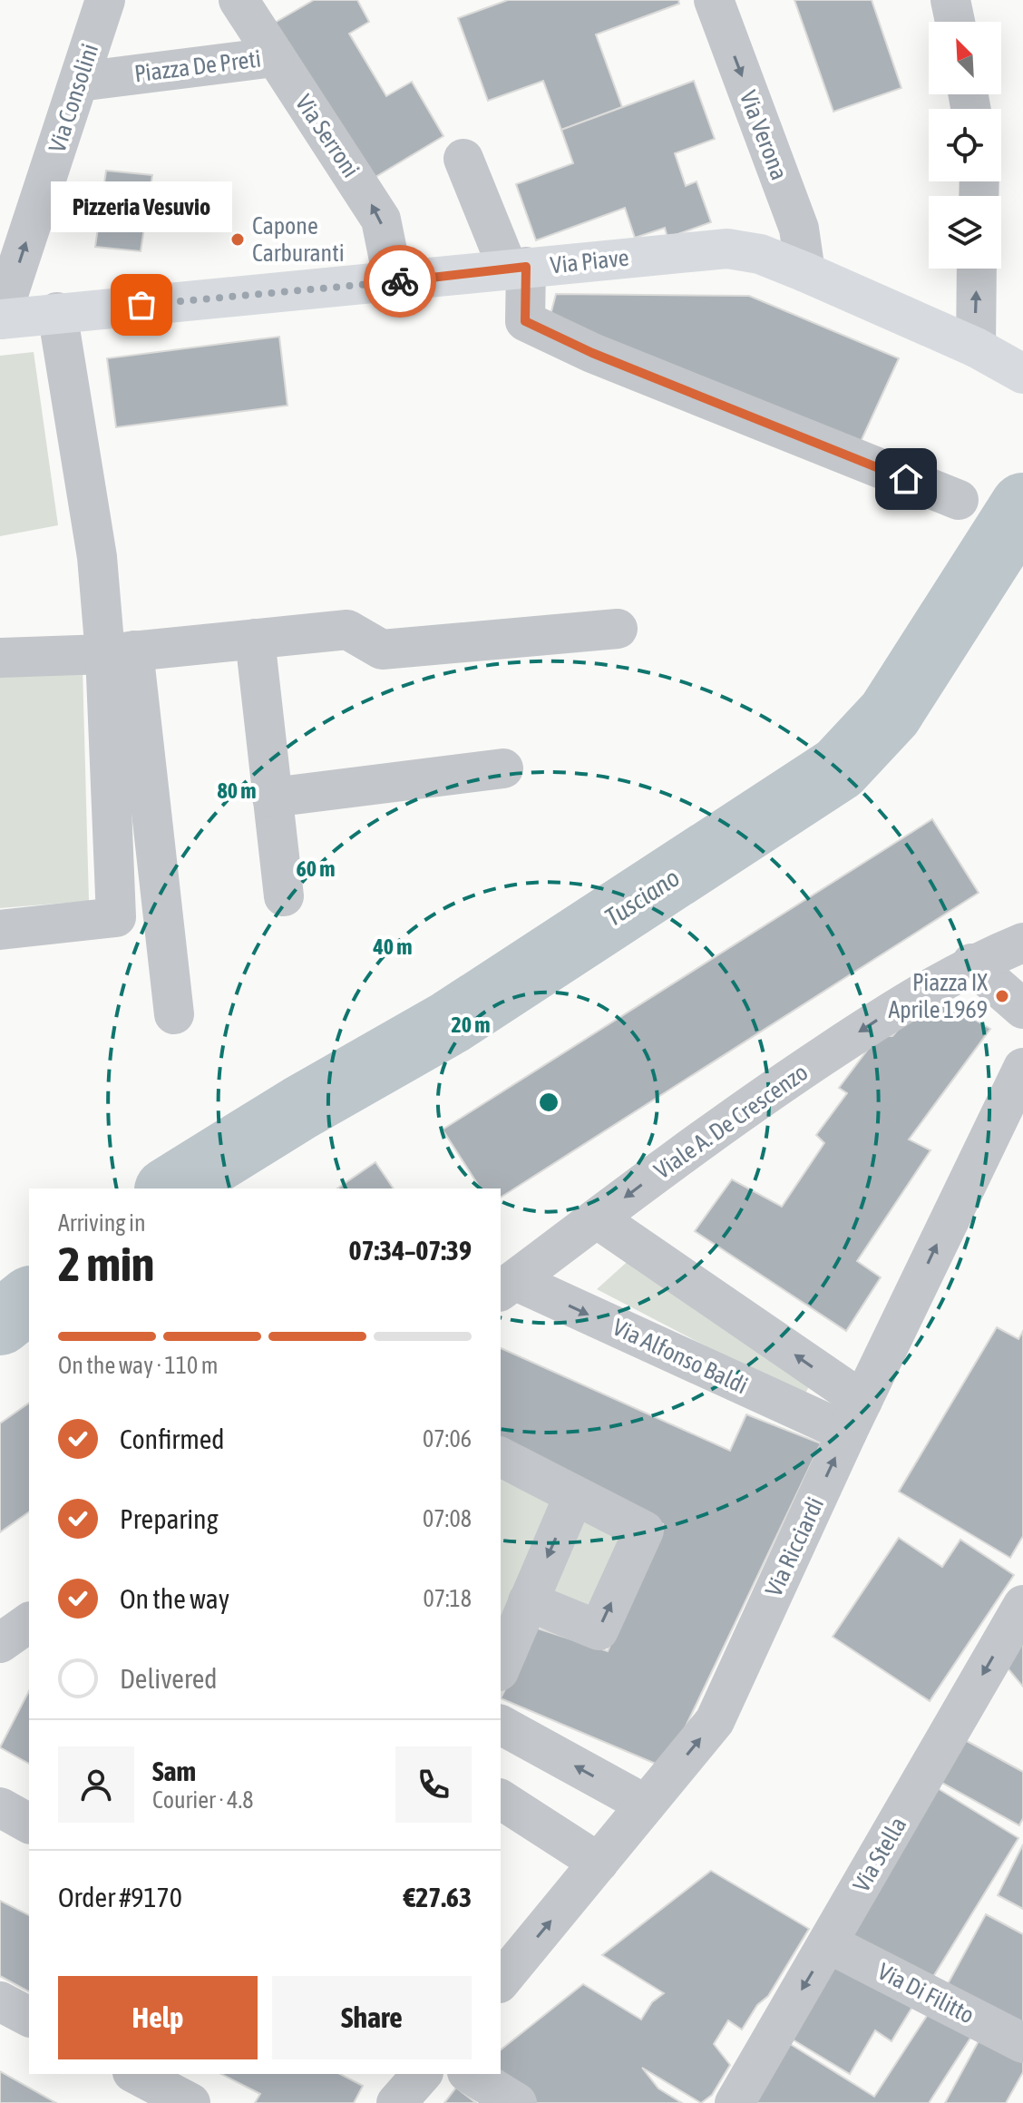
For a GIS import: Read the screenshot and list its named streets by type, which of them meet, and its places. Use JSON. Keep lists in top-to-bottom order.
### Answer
{
  "streets": {
    "main road": ["Via Piave"],
    "street": [
      "Piazza De Preti",
      "Via Consolini",
      "Via Verona",
      "Via Serroni",
      "Viale A. De Crescenzo",
      "Via Alfonso Baldi",
      "Via Ricciardi",
      "Via Stella",
      "Via Di Filitto"
    ]
  },
  "crossings": [
    ["Piazza De Preti", "Via Consolini"],
    ["Piazza De Preti", "Via Serroni"],
    ["Via Consolini", "Via Piave"],
    ["Via Verona", "Via Piave"],
    ["Via Serroni", "Via Piave"],
    ["Viale A. De Crescenzo", "Via Alfonso Baldi"],
    ["Via Alfonso Baldi", "Via Ricciardi"],
    ["Via Stella", "Via Di Filitto"]
  ],
  "one_way": [
    "Via Consolini",
    "Viale A. De Crescenzo",
    "Via Ricciardi",
    "Via Stella"
  ],
  "water": ["Tusciano"],
  "places": ["Capone Carburanti", "Pizzeria Vesuvio", "Piazza IX Aprile 1969"],
  "north": "top left",
  "page": {
    "bubble": "Pizzeria Vesuvio",
    "heading": ["2 min", "Arriving in", "07:34–07:39"],
    "panel": [
      "Sam",
      "Courier · 4.8",
      "Order #9170",
      "€27.63"
    ],
    "bar": "On the way · 110 m",
    "list": [
      ["Confirmed", "07:06"],
      ["Preparing", "07:08"],
      ["On the way", "07:18"],
      "Delivered"
    ],
    "buttons": ["Help", "Share"]
  },
  "rings": [
    "80 m",
    "60 m",
    "40 m",
    "20 m"
  ]
}
